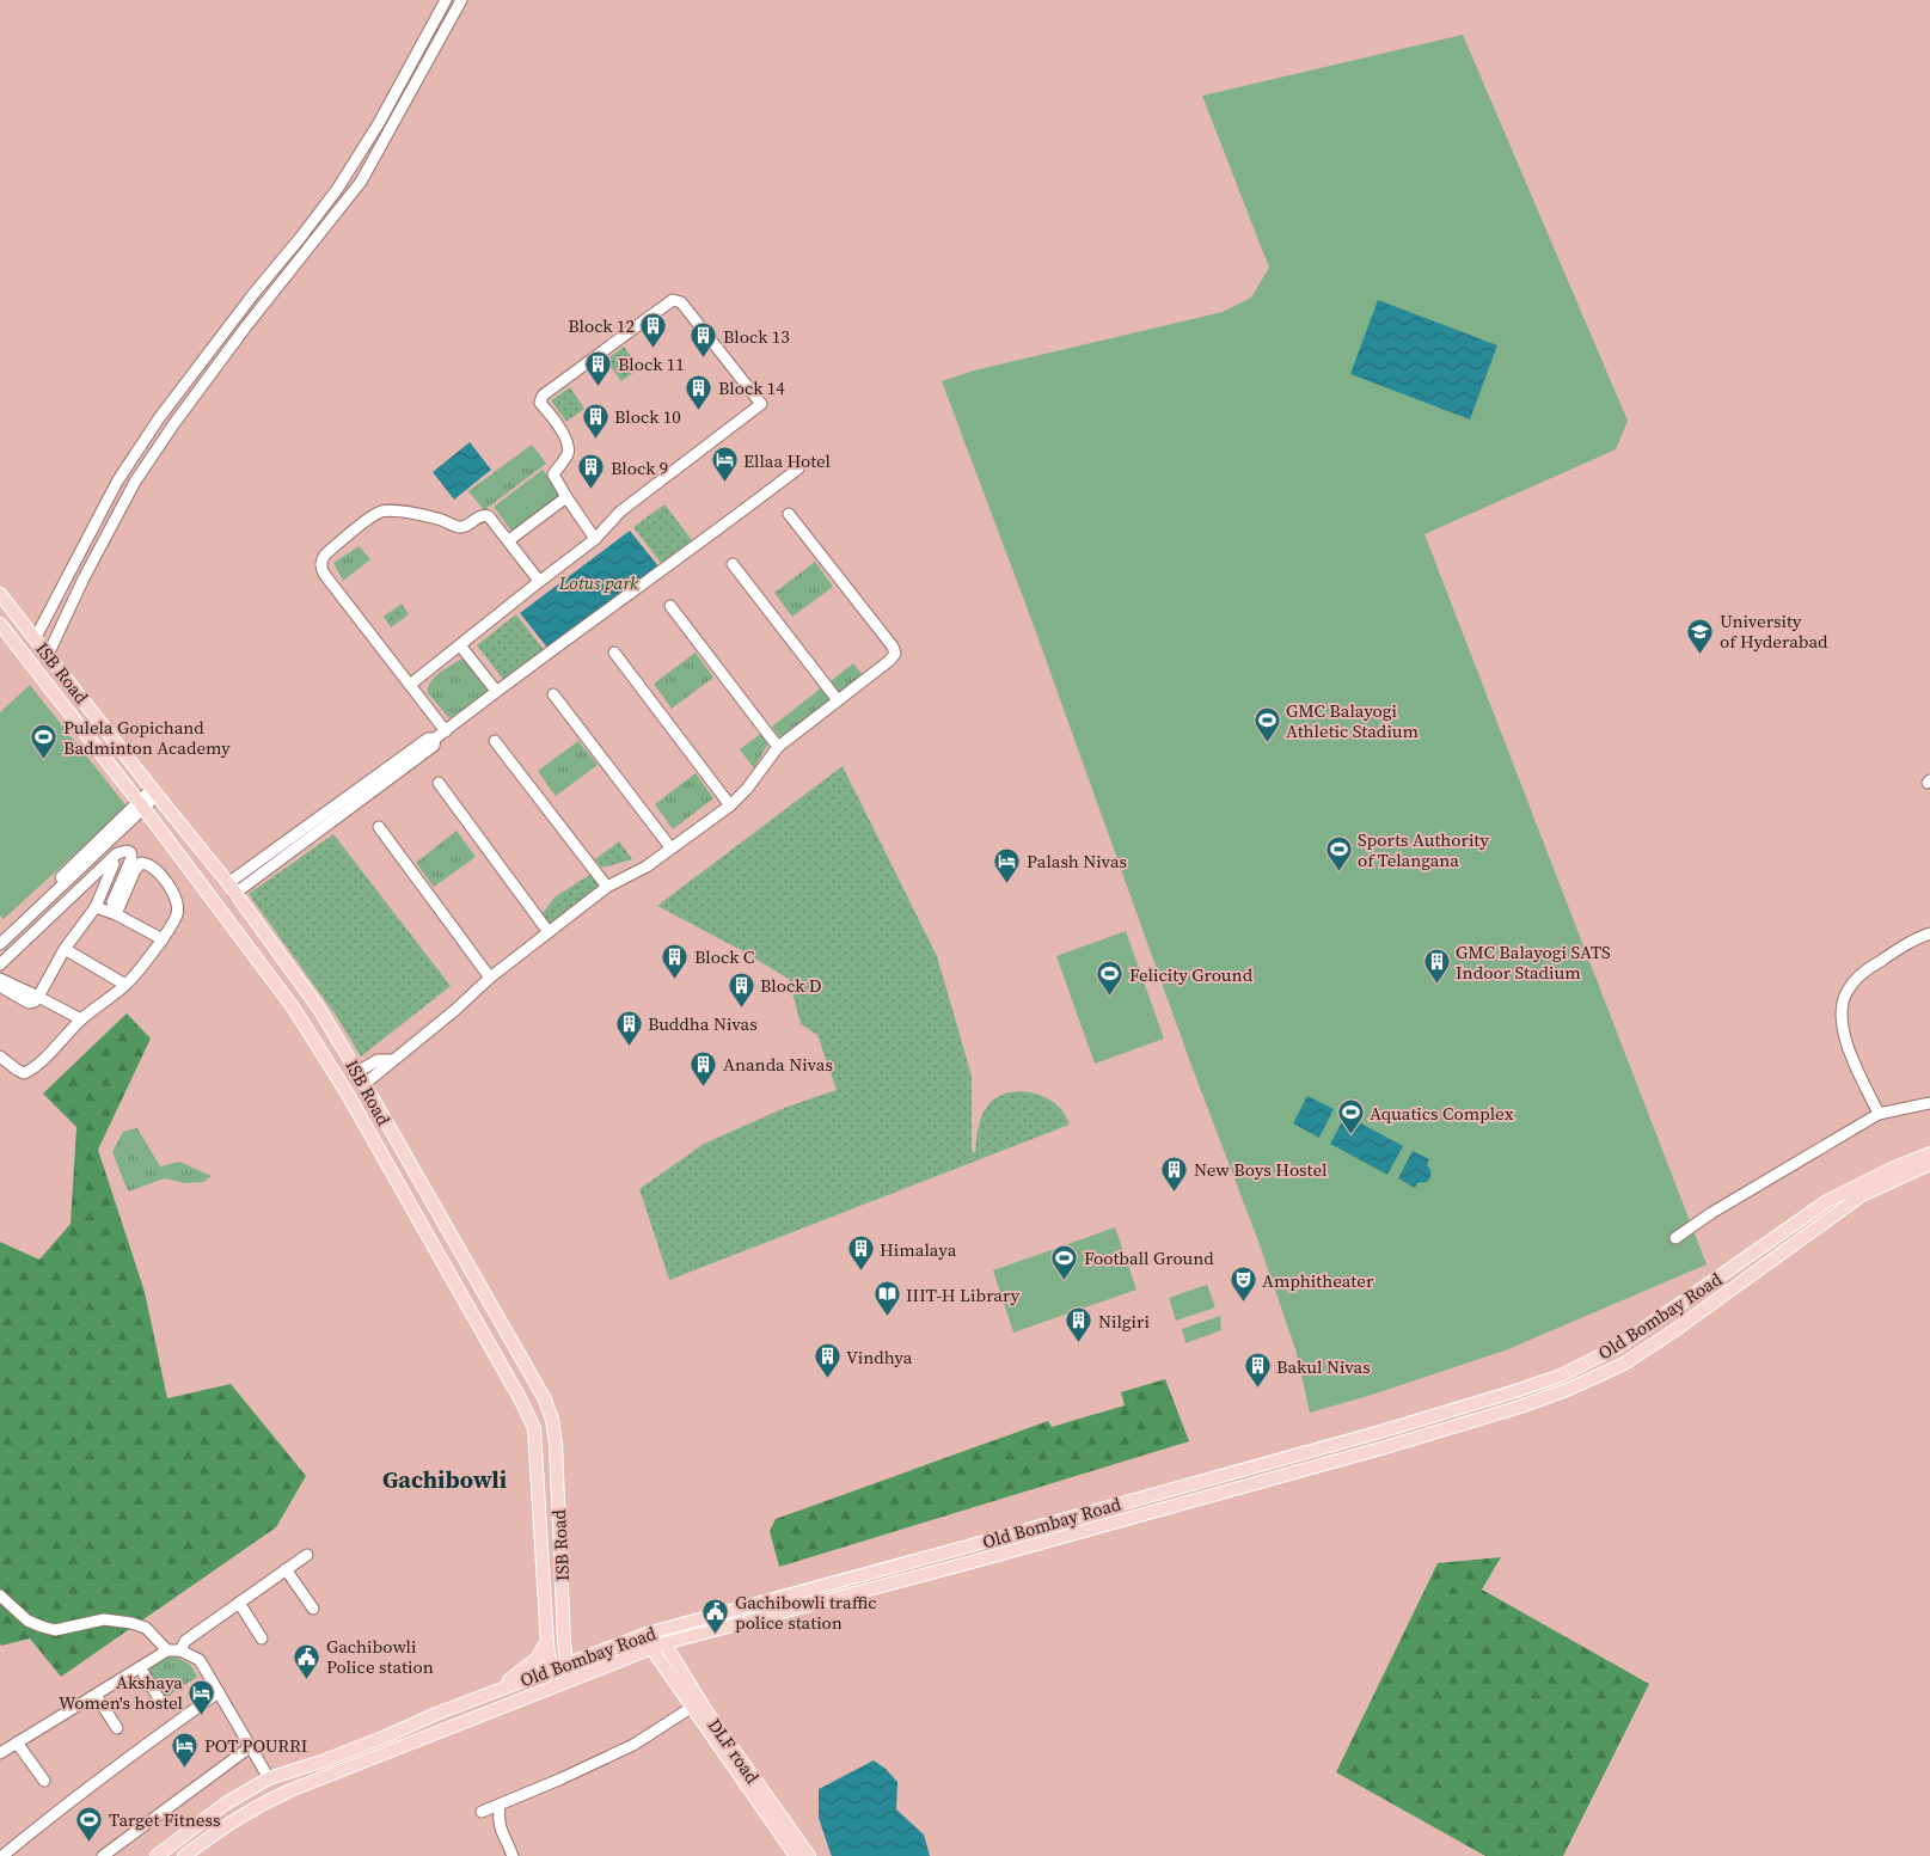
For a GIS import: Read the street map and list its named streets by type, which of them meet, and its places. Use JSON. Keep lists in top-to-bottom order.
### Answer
{
  "streets": {
    "main road": ["ISB Road", "Old Bombay Road", "DLF road"]
  },
  "crossings": [
    ["ISB Road", "Old Bombay Road"],
    ["Old Bombay Road", "DLF road"]
  ],
  "districts": ["Gachibowli"],
  "parks": ["Lotus park"],
  "places": {
    "building": [
      "Block 12",
      "Block 13",
      "Block 11",
      "Block 14",
      "Block 10",
      "Block 9",
      "Block C",
      "GMC Balayogi SATS Indoor Stadium",
      "Block D",
      "Buddha Nivas",
      "Ananda Nivas",
      "New Boys Hostel",
      "Himalaya",
      "Nilgiri",
      "Vindhya",
      "Bakul Nivas"
    ],
    "hotel": [
      "Ellaa Hotel",
      "Palash Nivas",
      "Akshaya Women's hostel",
      "POT POURRI"
    ],
    "school or university": ["University of Hyderabad"],
    "sports": [
      "GMC Balayogi Athletic Stadium",
      "Pulela Gopichand Badminton Academy",
      "Sports Authority of Telangana",
      "Felicity Ground",
      "Aquatics Complex",
      "Football Ground",
      "Target Fitness"
    ],
    "theatre": ["Amphitheater"],
    "library": ["IIIT-H Library"],
    "public building": ["Gachibowli traffic police station", "Gachibowli Police station"]
  }
}
